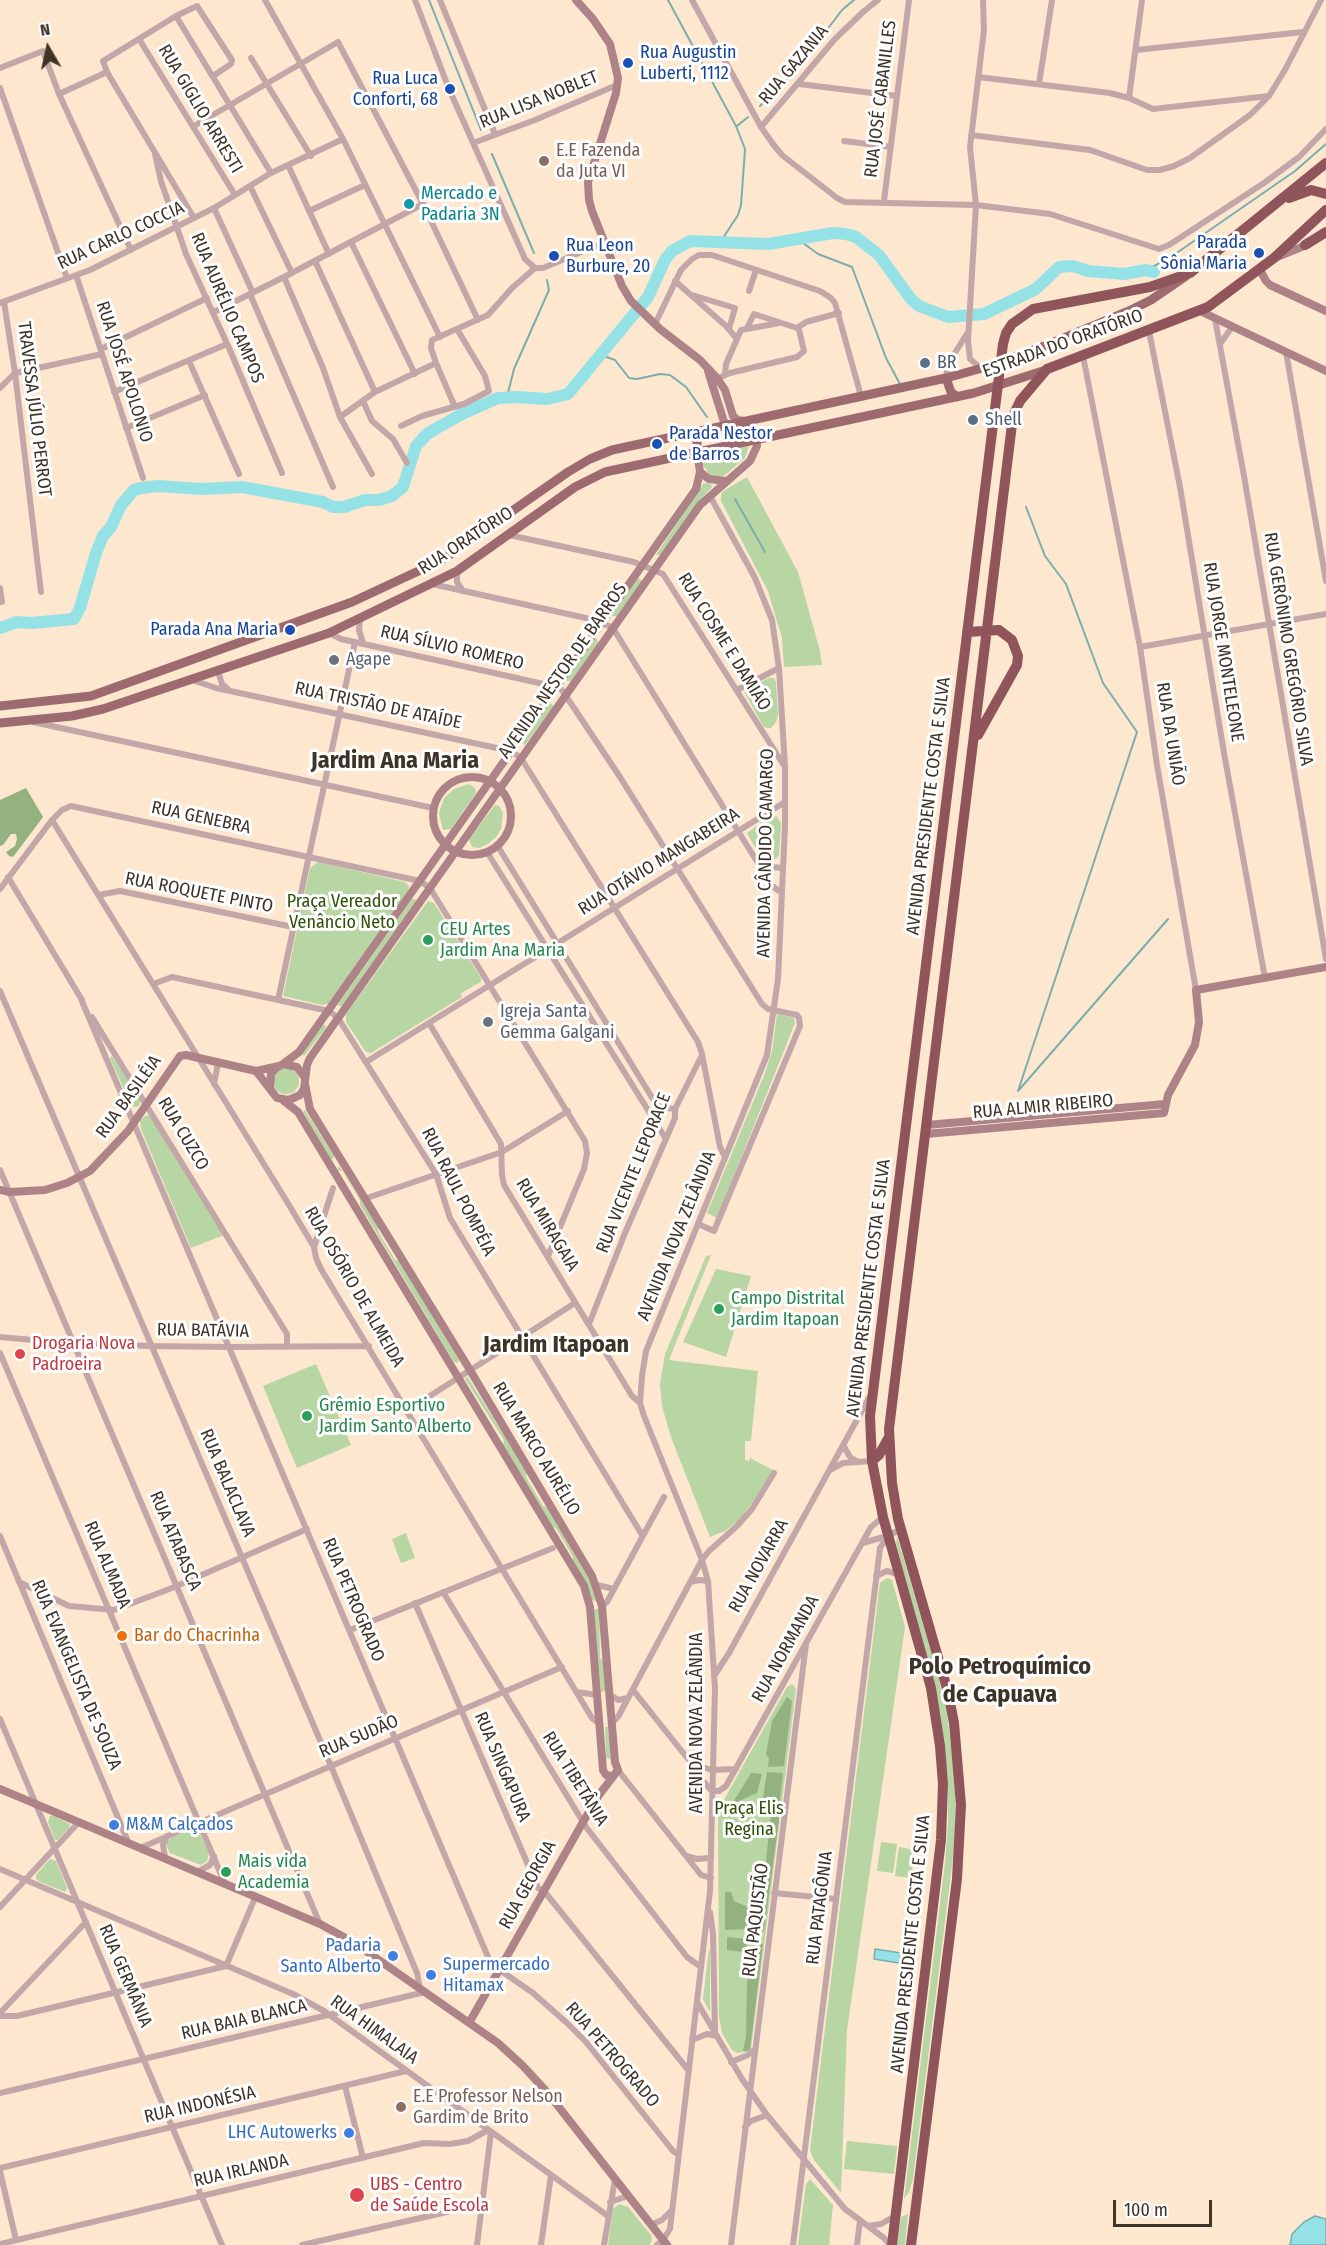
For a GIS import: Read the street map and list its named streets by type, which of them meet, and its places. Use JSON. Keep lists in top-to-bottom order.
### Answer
{
  "streets": {
    "highway": ["ESTRADA DO ORATÓRIO", "AVENIDA PRESIDENTE COSTA E SILVA"],
    "main road": ["RUA ORATÓRIO"],
    "street": [
      "RUA GAZANIA",
      "RUA JOSÉ CABANILLES",
      "RUA LISA NOBLET",
      "RUA GIGLIO ARRESTI",
      "RUA CARLO COCCIA",
      "RUA AURÉLIO CAMPOS",
      "RUA JOSÉ APOLONIO",
      "TRAVESSA JÚLIO PERROT",
      "RUA COSME E DAMIÃO",
      "RUA SÍLVIO ROMERO",
      "RUA GERÔNIMO GREGÓRIO SILVA",
      "RUA JORGE MONTELEONE",
      "AVENIDA NESTOR DE BARROS",
      "RUA TRISTÃO DE ATAÍDE",
      "RUA DA UNIÃO",
      "RUA GENEBRA",
      "AVENIDA CÂNDIDO CAMARGO",
      "RUA OTÁVIO MANGABEIRA",
      "RUA ROQUETE PINTO",
      "RUA BASILÉIA",
      "RUA ALMIR RIBEIRO",
      "RUA CUZCO",
      "RUA VICENTE LEPORACE",
      "RUA RAUL POMPÉIA",
      "RUA MIRAGAIA",
      "AVENIDA NOVA ZELÂNDIA",
      "RUA OSÓRIO DE ALMEIDA",
      "RUA BATÁVIA",
      "RUA MARCO AURÉLIO",
      "RUA BALACLAVA",
      "RUA ATABASCA",
      "RUA ALMADA",
      "RUA NOVARRA",
      "RUA PETROGRADO",
      "RUA NORMANDA",
      "RUA EVANGELISTA DE SOUZA",
      "RUA SUDÃO",
      "RUA SINGAPURA",
      "RUA TIBETÂNIA",
      "RUA GEORGIA",
      "RUA PATAGÔNIA",
      "RUA PAQUISTÃO",
      "RUA GERMÂNIA",
      "RUA BAIA BLANCA",
      "RUA HIMALAIA",
      "RUA INDONÉSIA",
      "RUA IRLANDA"
    ]
  },
  "crossings": [
    ["RUA GIGLIO ARRESTI", "RUA CARLO COCCIA"],
    ["RUA CARLO COCCIA", "RUA AURÉLIO CAMPOS"],
    ["RUA CARLO COCCIA", "RUA JOSÉ APOLONIO"],
    ["RUA CARLO COCCIA", "TRAVESSA JÚLIO PERROT"],
    ["ESTRADA DO ORATÓRIO", "RUA ORATÓRIO"],
    ["ESTRADA DO ORATÓRIO", "RUA JORGE MONTELEONE"],
    ["ESTRADA DO ORATÓRIO", "RUA DA UNIÃO"],
    ["ESTRADA DO ORATÓRIO", "AVENIDA PRESIDENTE COSTA E SILVA"],
    ["RUA ORATÓRIO", "RUA SÍLVIO ROMERO"],
    ["RUA ORATÓRIO", "AVENIDA NESTOR DE BARROS"],
    ["RUA ORATÓRIO", "RUA TRISTÃO DE ATAÍDE"],
    ["RUA COSME E DAMIÃO", "AVENIDA NESTOR DE BARROS"],
    ["RUA COSME E DAMIÃO", "AVENIDA CÂNDIDO CAMARGO"],
    ["RUA SÍLVIO ROMERO", "AVENIDA NESTOR DE BARROS"],
    ["RUA SÍLVIO ROMERO", "AVENIDA CÂNDIDO CAMARGO"],
    ["RUA SÍLVIO ROMERO", "RUA OTÁVIO MANGABEIRA"],
    ["RUA SÍLVIO ROMERO", "AVENIDA NOVA ZELÂNDIA"],
    ["AVENIDA NESTOR DE BARROS", "RUA TRISTÃO DE ATAÍDE"],
    ["AVENIDA NESTOR DE BARROS", "RUA GENEBRA"],
    ["AVENIDA NESTOR DE BARROS", "AVENIDA CÂNDIDO CAMARGO"],
    ["AVENIDA NESTOR DE BARROS", "RUA BASILÉIA"],
    ["AVENIDA NESTOR DE BARROS", "RUA RAUL POMPÉIA"],
    ["AVENIDA NESTOR DE BARROS", "RUA MARCO AURÉLIO"],
    ["RUA DA UNIÃO", "RUA ALMIR RIBEIRO"],
    ["AVENIDA PRESIDENTE COSTA E SILVA", "RUA ALMIR RIBEIRO"],
    ["AVENIDA PRESIDENTE COSTA E SILVA", "AVENIDA NOVA ZELÂNDIA"],
    ["AVENIDA PRESIDENTE COSTA E SILVA", "RUA NOVARRA"],
    ["AVENIDA PRESIDENTE COSTA E SILVA", "RUA NORMANDA"],
    ["AVENIDA PRESIDENTE COSTA E SILVA", "RUA PATAGÔNIA"],
    ["RUA GENEBRA", "RUA CUZCO"],
    ["RUA GENEBRA", "RUA OSÓRIO DE ALMEIDA"],
    ["AVENIDA CÂNDIDO CAMARGO", "RUA OTÁVIO MANGABEIRA"],
    ["AVENIDA CÂNDIDO CAMARGO", "AVENIDA NOVA ZELÂNDIA"],
    ["RUA OTÁVIO MANGABEIRA", "RUA RAUL POMPÉIA"],
    ["RUA OTÁVIO MANGABEIRA", "RUA MIRAGAIA"],
    ["RUA ROQUETE PINTO", "RUA OSÓRIO DE ALMEIDA"],
    ["RUA BASILÉIA", "RUA CUZCO"],
    ["RUA BASILÉIA", "RUA OSÓRIO DE ALMEIDA"],
    ["RUA BASILÉIA", "RUA MARCO AURÉLIO"],
    ["RUA BASILÉIA", "RUA BALACLAVA"],
    ["RUA BASILÉIA", "RUA ATABASCA"],
    ["RUA BASILÉIA", "RUA PETROGRADO"],
    ["RUA CUZCO", "RUA BATÁVIA"],
    ["RUA CUZCO", "RUA PETROGRADO"],
    ["RUA VICENTE LEPORACE", "RUA MIRAGAIA"],
    ["RUA MIRAGAIA", "AVENIDA NOVA ZELÂNDIA"],
    ["AVENIDA NOVA ZELÂNDIA", "RUA NOVARRA"],
    ["AVENIDA NOVA ZELÂNDIA", "RUA PETROGRADO"],
    ["AVENIDA NOVA ZELÂNDIA", "RUA NORMANDA"],
    ["AVENIDA NOVA ZELÂNDIA", "RUA SINGAPURA"],
    ["AVENIDA NOVA ZELÂNDIA", "RUA TIBETÂNIA"],
    ["AVENIDA NOVA ZELÂNDIA", "RUA PATAGÔNIA"],
    ["AVENIDA NOVA ZELÂNDIA", "RUA PAQUISTÃO"],
    ["RUA OSÓRIO DE ALMEIDA", "RUA BATÁVIA"],
    ["RUA OSÓRIO DE ALMEIDA", "RUA MARCO AURÉLIO"],
    ["RUA OSÓRIO DE ALMEIDA", "RUA SUDÃO"],
    ["RUA BATÁVIA", "RUA BALACLAVA"],
    ["RUA BATÁVIA", "RUA ATABASCA"],
    ["RUA BATÁVIA", "RUA PETROGRADO"],
    ["RUA MARCO AURÉLIO", "RUA GEORGIA"],
    ["RUA BALACLAVA", "RUA SUDÃO"],
    ["RUA BALACLAVA", "RUA BAIA BLANCA"],
    ["RUA ATABASCA", "RUA SUDÃO"],
    ["RUA ALMADA", "RUA SUDÃO"],
    ["RUA PETROGRADO", "RUA SUDÃO"],
    ["RUA PETROGRADO", "RUA GEORGIA"],
    ["RUA NORMANDA", "RUA PAQUISTÃO"],
    ["RUA SUDÃO", "RUA SINGAPURA"],
    ["RUA SUDÃO", "RUA TIBETÂNIA"],
    ["RUA SINGAPURA", "RUA GEORGIA"],
    ["RUA TIBETÂNIA", "RUA GEORGIA"],
    ["RUA GERMÂNIA", "RUA BAIA BLANCA"],
    ["RUA GERMÂNIA", "RUA HIMALAIA"],
    ["RUA GERMÂNIA", "RUA INDONÉSIA"],
    ["RUA GERMÂNIA", "RUA IRLANDA"],
    ["RUA BAIA BLANCA", "RUA HIMALAIA"],
    ["RUA HIMALAIA", "RUA INDONÉSIA"],
    ["RUA HIMALAIA", "RUA IRLANDA"]
  ],
  "districts": ["Jardim Ana Maria", "Jardim Itapoan", "Polo Petroquímico de Capuava"],
  "parks": ["Praça Vereador Venâncio Neto", "Praça Elis Regina"],
  "places": [
    "Rua Augustin Luberti, 1112",
    "Rua Luca Conforti, 68",
    "E.E Fazenda da Juta VI",
    "Mercado e Padaria 3N",
    "Parada Sônia Maria",
    "Rua Leon Burbure, 20",
    "BR",
    "Shell",
    "Parada Nestor de Barros",
    "Parada Ana Maria",
    "Agape",
    "CEU Artes Jardim Ana Maria",
    "Igreja Santa Gemma Galgani",
    "Campo Distrital Jardim Itapoan",
    "Drogaria Nova Padroeira",
    "Grêmio Esportivo Jardim Santo Alberto",
    "Bar do Chacrinha",
    "M&M Calçados",
    "Mais vida Academia",
    "Padaria Santo Alberto",
    "Supermercado Hitamax",
    "E.E Professor Nelson Gardim de Brito",
    "LHC Autowerks",
    "UBS - Centro de Saúde Escola"
  ],
  "scale_bar": "100 m",
  "north": "top"
}
